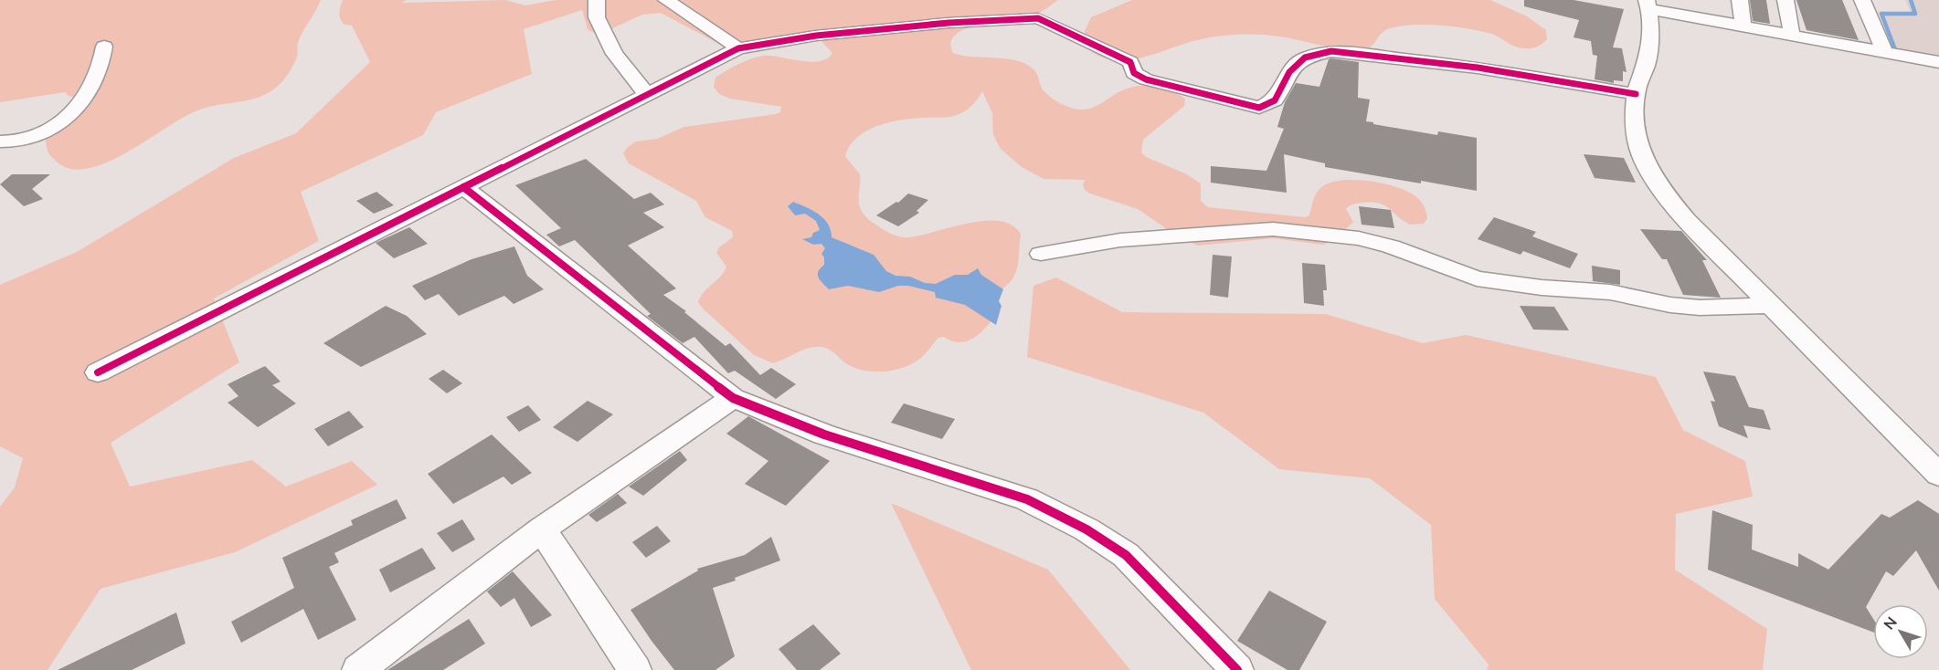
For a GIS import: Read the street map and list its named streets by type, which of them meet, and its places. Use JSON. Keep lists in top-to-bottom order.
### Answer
{
  "north": "top left"
}
